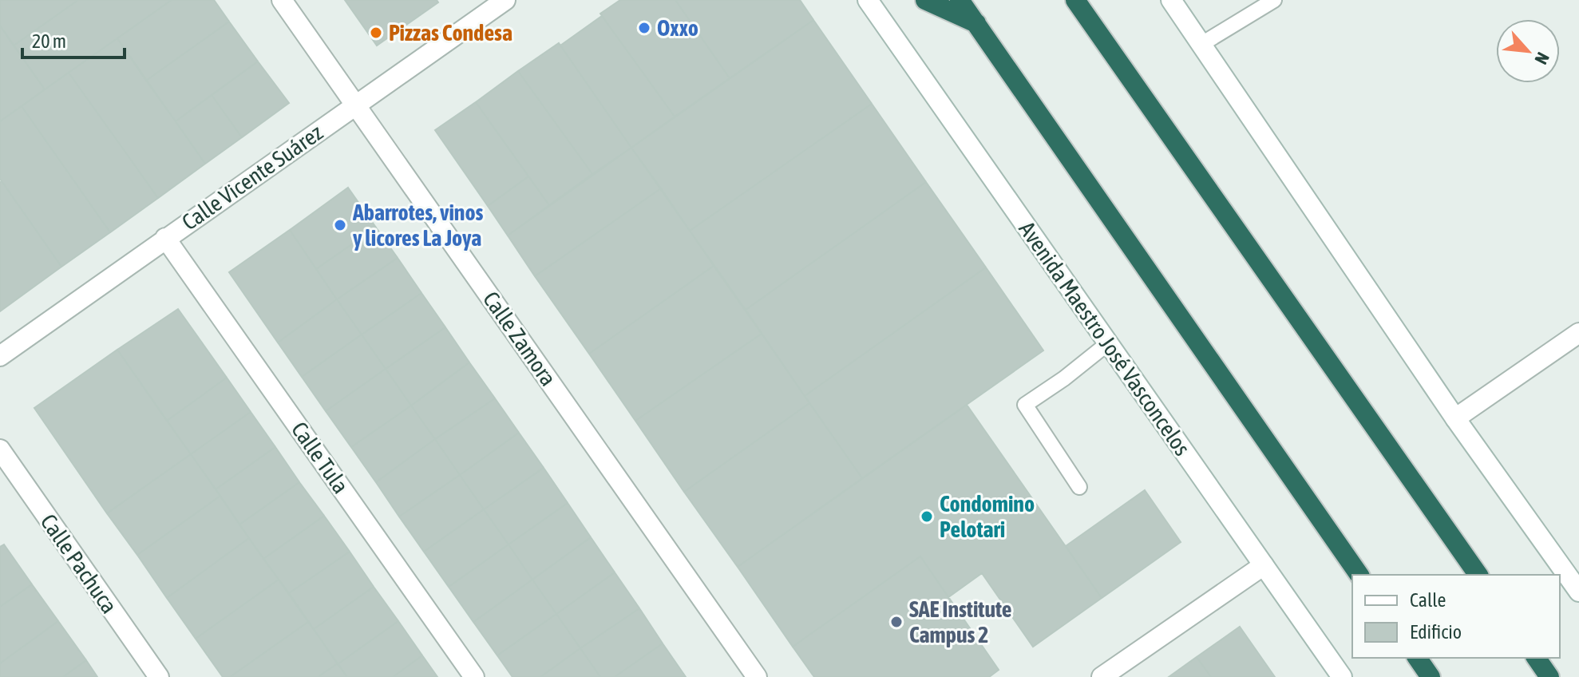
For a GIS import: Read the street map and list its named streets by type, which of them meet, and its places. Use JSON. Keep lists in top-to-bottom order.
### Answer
{
  "streets": {
    "street": [
      "Calle Vicente Suárez",
      "Calle Zamora",
      "Avenida Maestro José Vasconcelos",
      "Calle Tula",
      "Calle Pachuca"
    ]
  },
  "crossings": [
    ["Calle Vicente Suárez", "Calle Zamora"],
    ["Calle Vicente Suárez", "Calle Tula"]
  ],
  "places": [
    "Oxxo",
    "Pizzas Condesa",
    "Abarrotes, vinos y licores La Joya",
    "Condomino Pelotari",
    "SAE Institute Campus 2"
  ],
  "legend": ["Calle", "Edificio"],
  "scale_bar": "20 m",
  "north": "bottom right"
}
